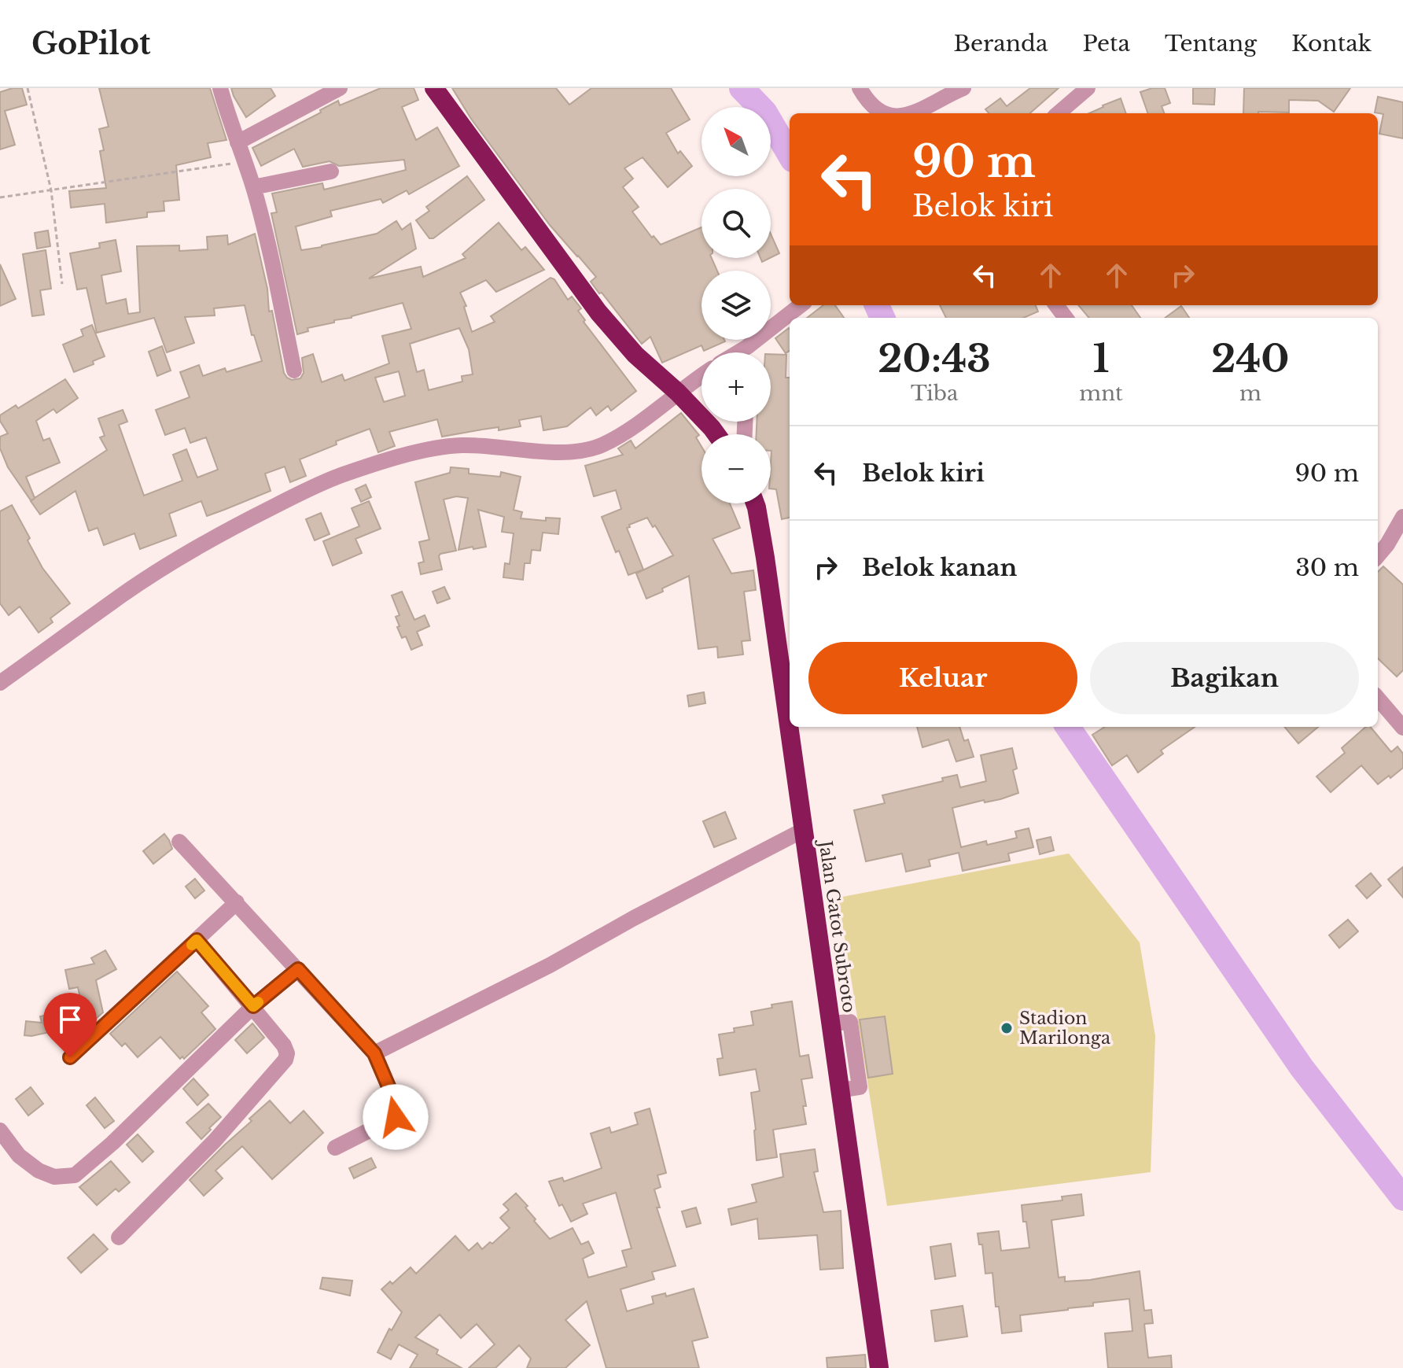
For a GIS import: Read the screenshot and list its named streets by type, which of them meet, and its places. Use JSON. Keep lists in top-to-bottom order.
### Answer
{
  "streets": {
    "highway": ["Jalan Gatot Subroto"]
  },
  "places": ["Stadion Marilonga"],
  "north": "top left",
  "page": {
    "header": "GoPilot",
    "nav": [
      "Beranda",
      "Peta",
      "Tentang",
      "Kontak"
    ],
    "map_buttons": ["+", "−"],
    "turn": ["90 m", "Belok kiri"],
    "eta": [
      "20:43",
      "Tiba",
      "1",
      "mnt",
      "240",
      "m"
    ],
    "list": [
      {
        "name": "Belok kiri",
        "value": "90 m"
      },
      {
        "name": "Belok kanan",
        "value": "30 m"
      }
    ],
    "buttons": ["Keluar", "Bagikan"]
  }
}
